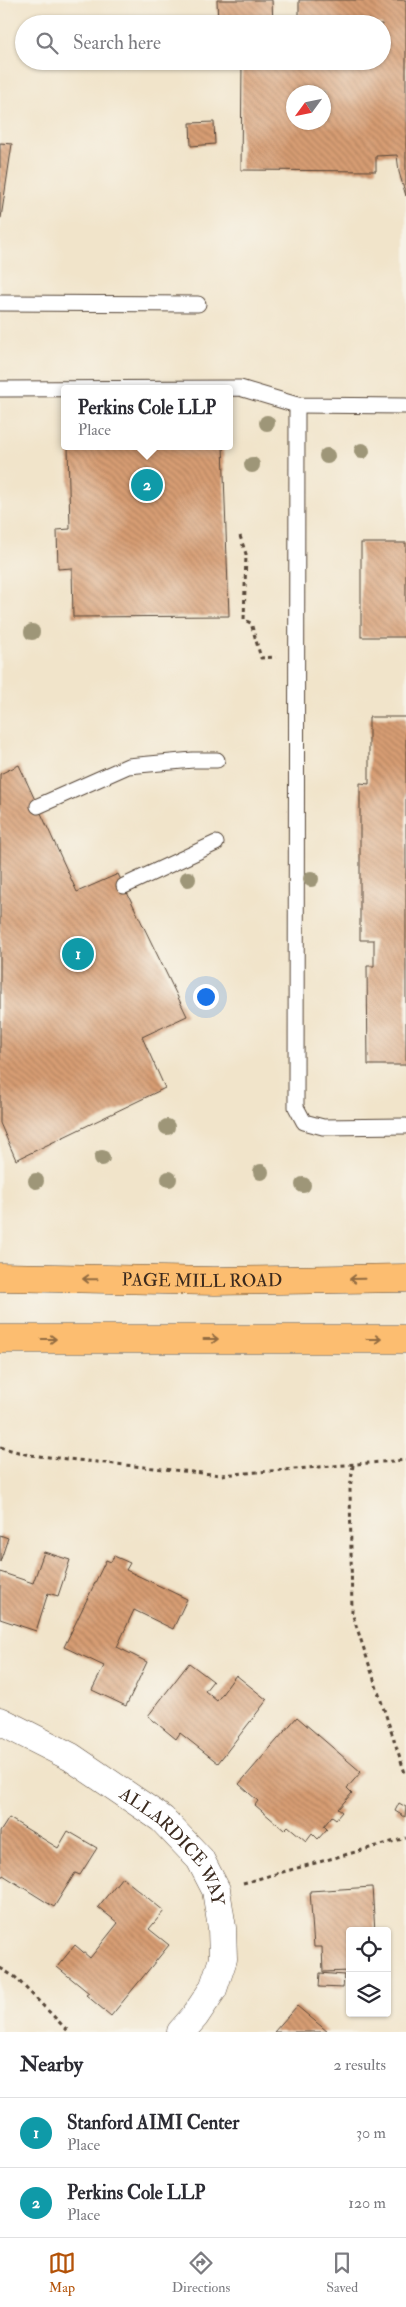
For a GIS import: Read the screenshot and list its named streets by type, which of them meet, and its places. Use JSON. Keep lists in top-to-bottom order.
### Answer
{
  "streets": {
    "main road": ["PAGE MILL ROAD"],
    "street": ["ALLARDICE WAY"]
  },
  "north": "bottom left",
  "page": {
    "search": "Search here",
    "popup": ["Perkins Cole LLP", "Place"],
    "pins": ["2", "1"],
    "heading": ["Nearby", "2 results"],
    "list": [
      {
        "mark": "1",
        "name": "Stanford AIMI Center",
        "note": "Place",
        "value": "30 m"
      },
      {
        "mark": "2",
        "name": "Perkins Cole LLP",
        "note": "Place",
        "value": "120 m"
      }
    ],
    "nav": ["Map", "Directions", "Saved"]
  }
}
